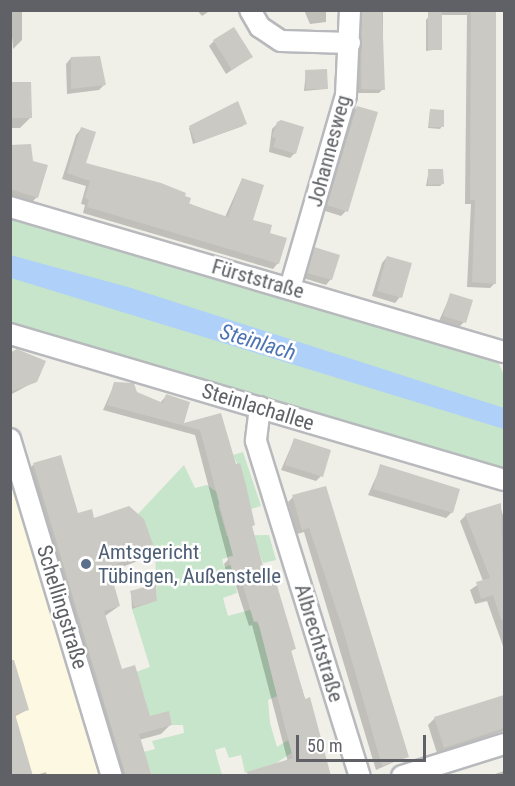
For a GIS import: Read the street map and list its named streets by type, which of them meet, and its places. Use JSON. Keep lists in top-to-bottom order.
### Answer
{
  "streets": {
    "street": [
      "Johannesweg",
      "Fürststraße",
      "Steinlachallee",
      "Schellingstraße",
      "Albrechtstraße"
    ]
  },
  "crossings": [
    ["Johannesweg", "Fürststraße"],
    ["Steinlachallee", "Albrechtstraße"]
  ],
  "water": ["Steinlach"],
  "places": ["Amtsgericht Tübingen, Außenstelle"],
  "scale_bar": "50 m"
}
